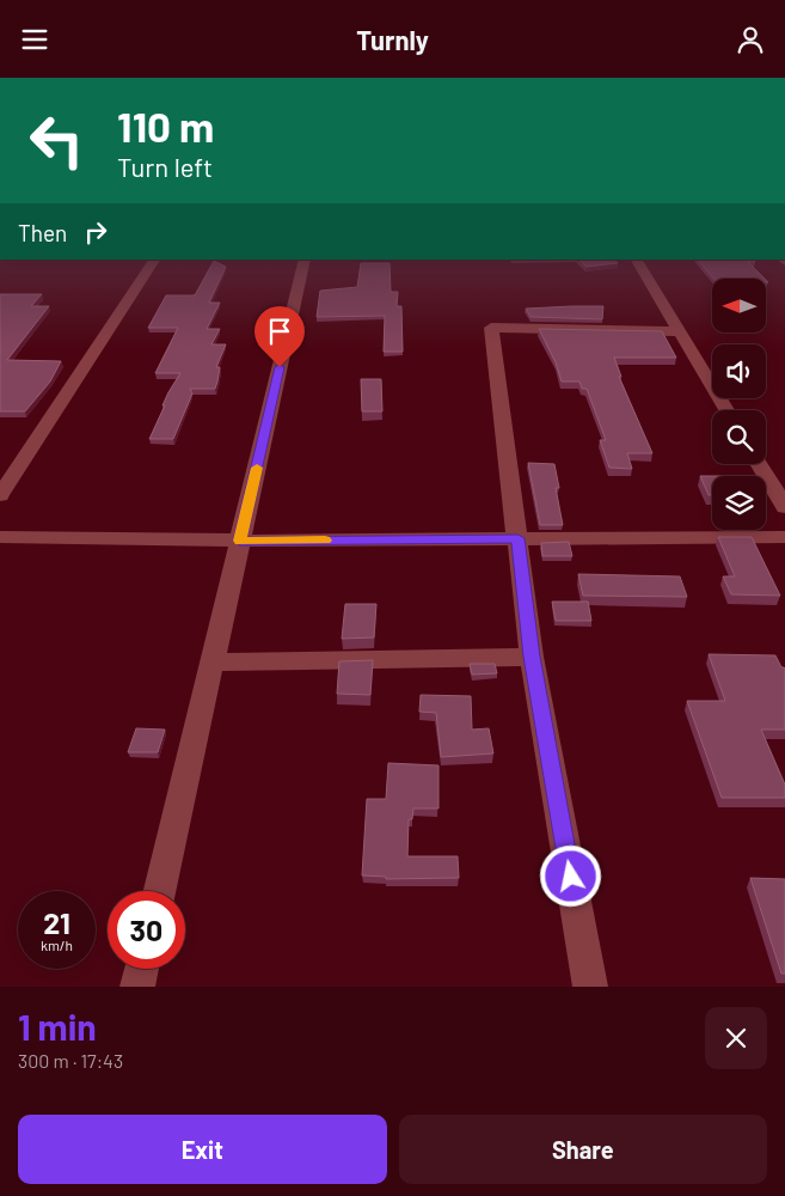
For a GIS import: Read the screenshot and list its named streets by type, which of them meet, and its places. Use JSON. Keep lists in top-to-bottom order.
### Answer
{
  "north": "left",
  "page": {
    "header": "Turnly",
    "turn": ["110 m", "Turn left"],
    "then": "Then",
    "speed": "21 km/h",
    "limit": "30",
    "heading": ["1 min", "300 m · 17:43"],
    "buttons": ["Exit", "Share"]
  }
}
